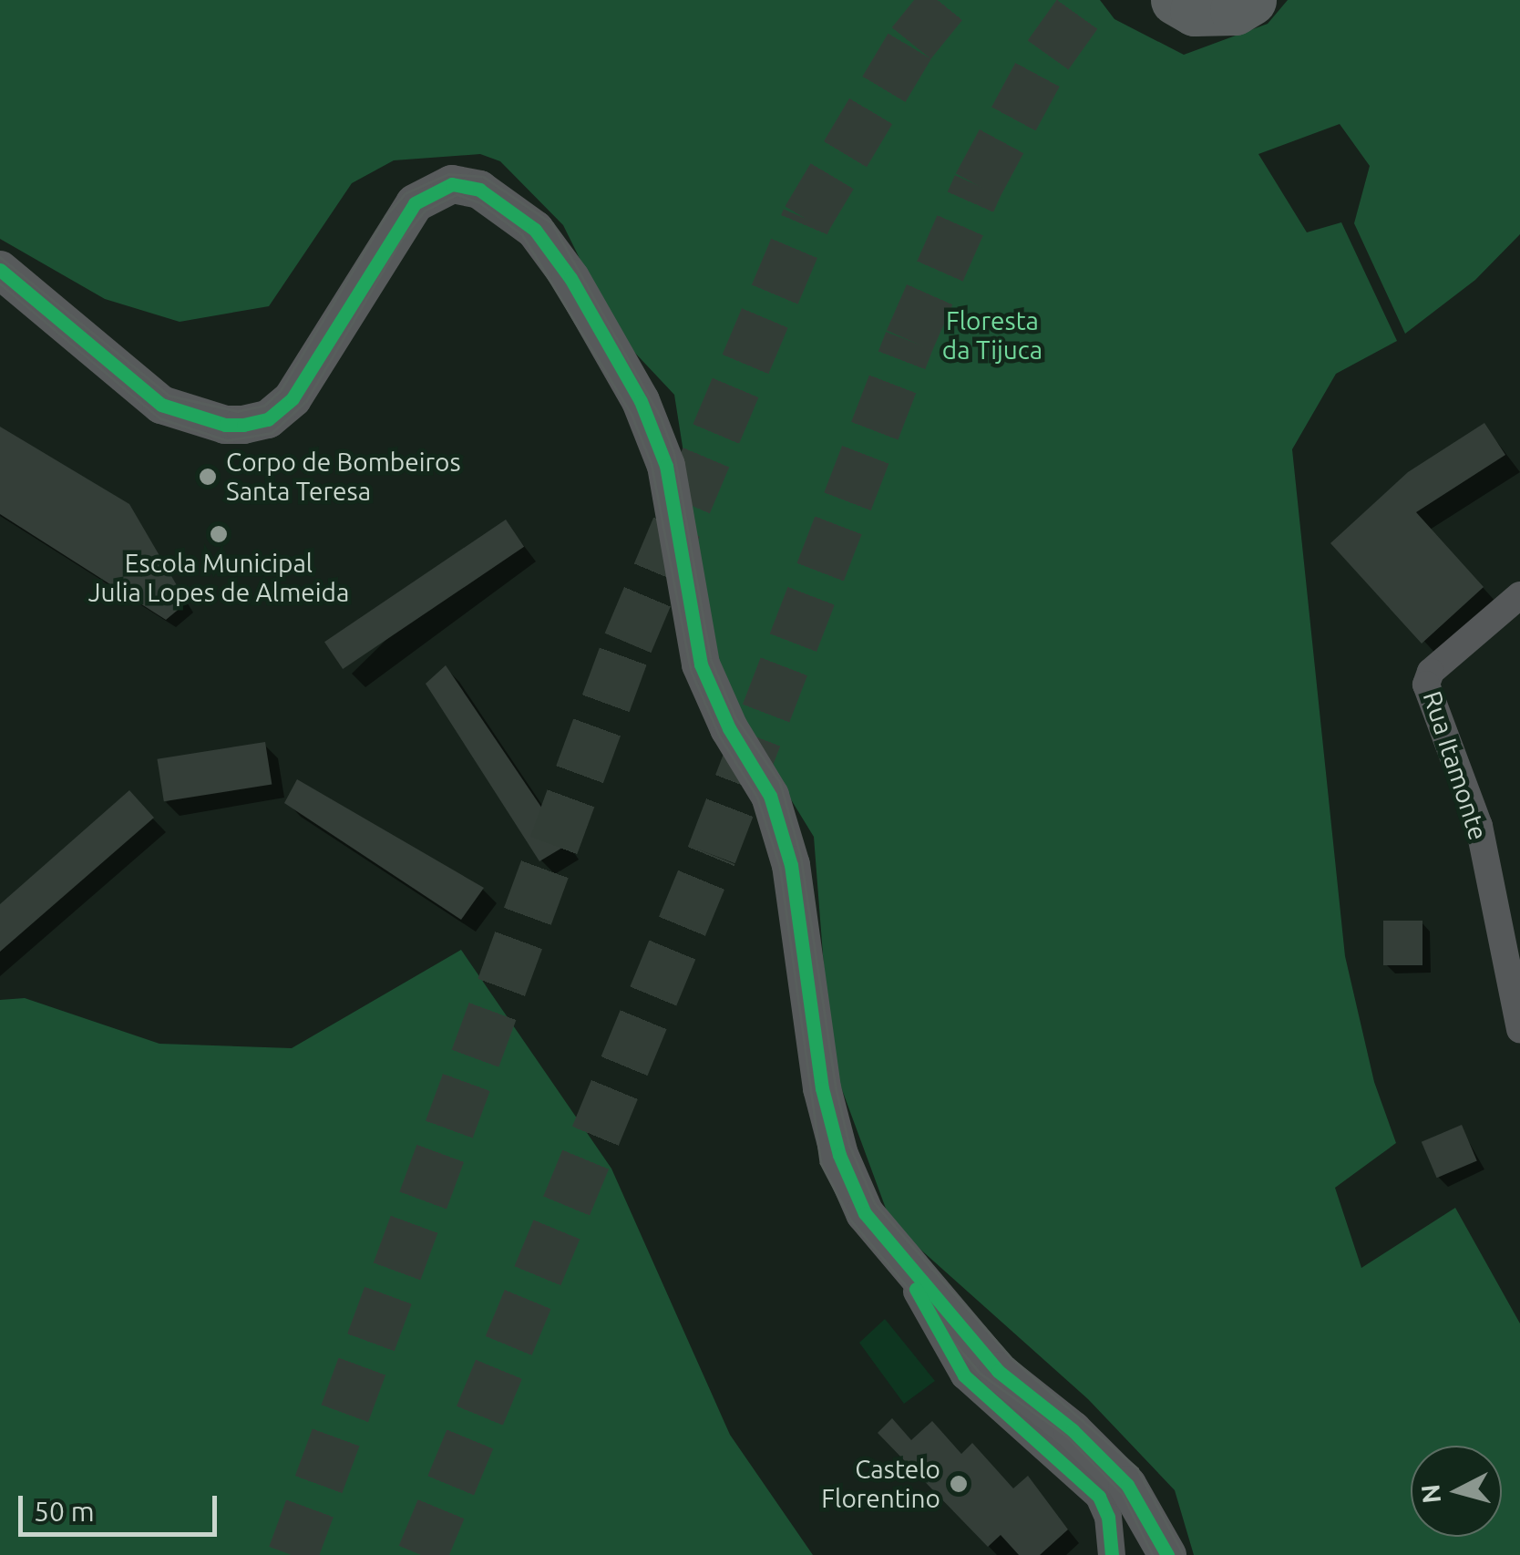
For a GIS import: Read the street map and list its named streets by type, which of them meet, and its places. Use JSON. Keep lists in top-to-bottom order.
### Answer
{
  "streets": {
    "street": ["Rua Itamonte"]
  },
  "parks": ["Floresta da Tijuca"],
  "places": ["Corpo de Bombeiros Santa Teresa", "Escola Municipal Julia Lopes de Almeida", "Castelo Florentino"],
  "scale_bar": "50 m",
  "north": "left"
}
